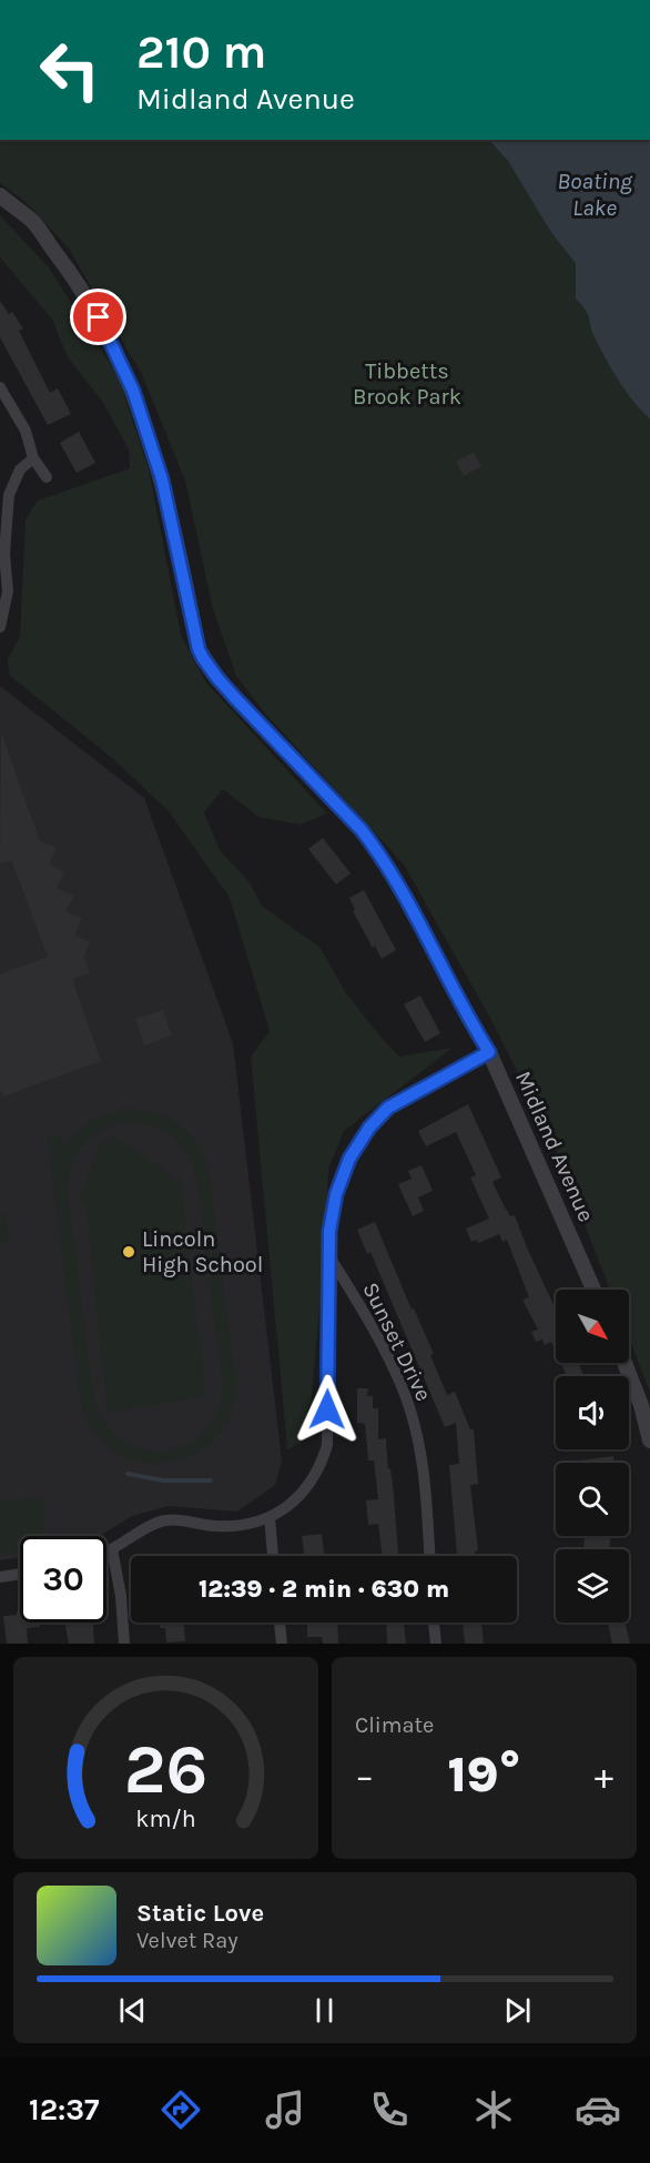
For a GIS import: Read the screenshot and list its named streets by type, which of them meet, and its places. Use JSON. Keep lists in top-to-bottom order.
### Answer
{
  "streets": {
    "street": ["Midland Avenue", "Sunset Drive"]
  },
  "water": ["Boating Lake"],
  "parks": ["Tibbetts Brook Park"],
  "places": ["Lincoln High School"],
  "north": "bottom right",
  "page": {
    "turn": ["210 m", "Midland Avenue"],
    "limit": "30",
    "trip": "12:39 · 2 min · 630 m",
    "tile": "Climate",
    "heat": ["−", "19°", "+"],
    "song": ["Static Love", "Velvet Ray"],
    "tabs": "12:37",
    "gauge": ["26", "km/h"]
  }
}
